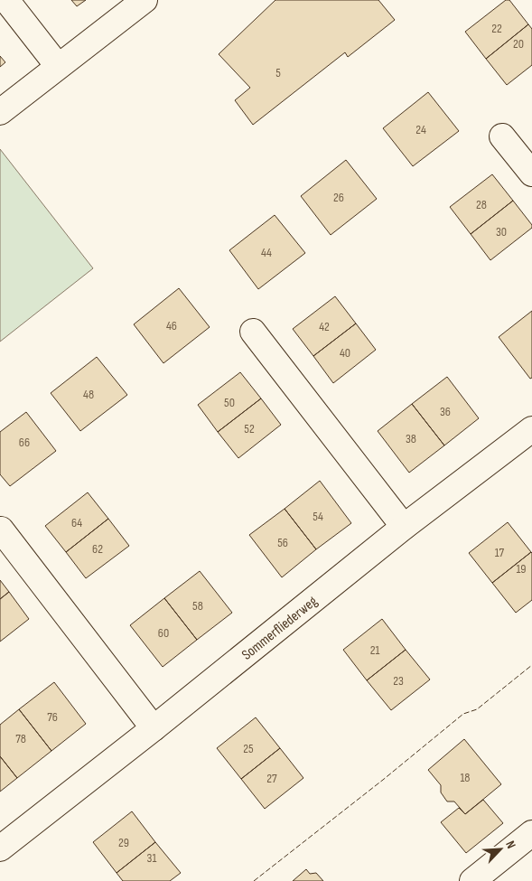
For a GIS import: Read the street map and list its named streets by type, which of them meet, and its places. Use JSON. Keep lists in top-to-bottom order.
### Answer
{
  "streets": {
    "street": ["Sommerfliederweg"]
  },
  "house_numbers": [
    "22",
    "20",
    "5",
    "24",
    "26",
    "28",
    "30",
    "44",
    "46",
    "42",
    "40",
    "48",
    "50",
    "36",
    "52",
    "38",
    "66",
    "54",
    "64",
    "56",
    "62",
    "17",
    "19",
    "58",
    "60",
    "21",
    "23",
    "76",
    "78",
    "25",
    "18",
    "27",
    "29",
    "31"
  ],
  "north": "top right"
}
